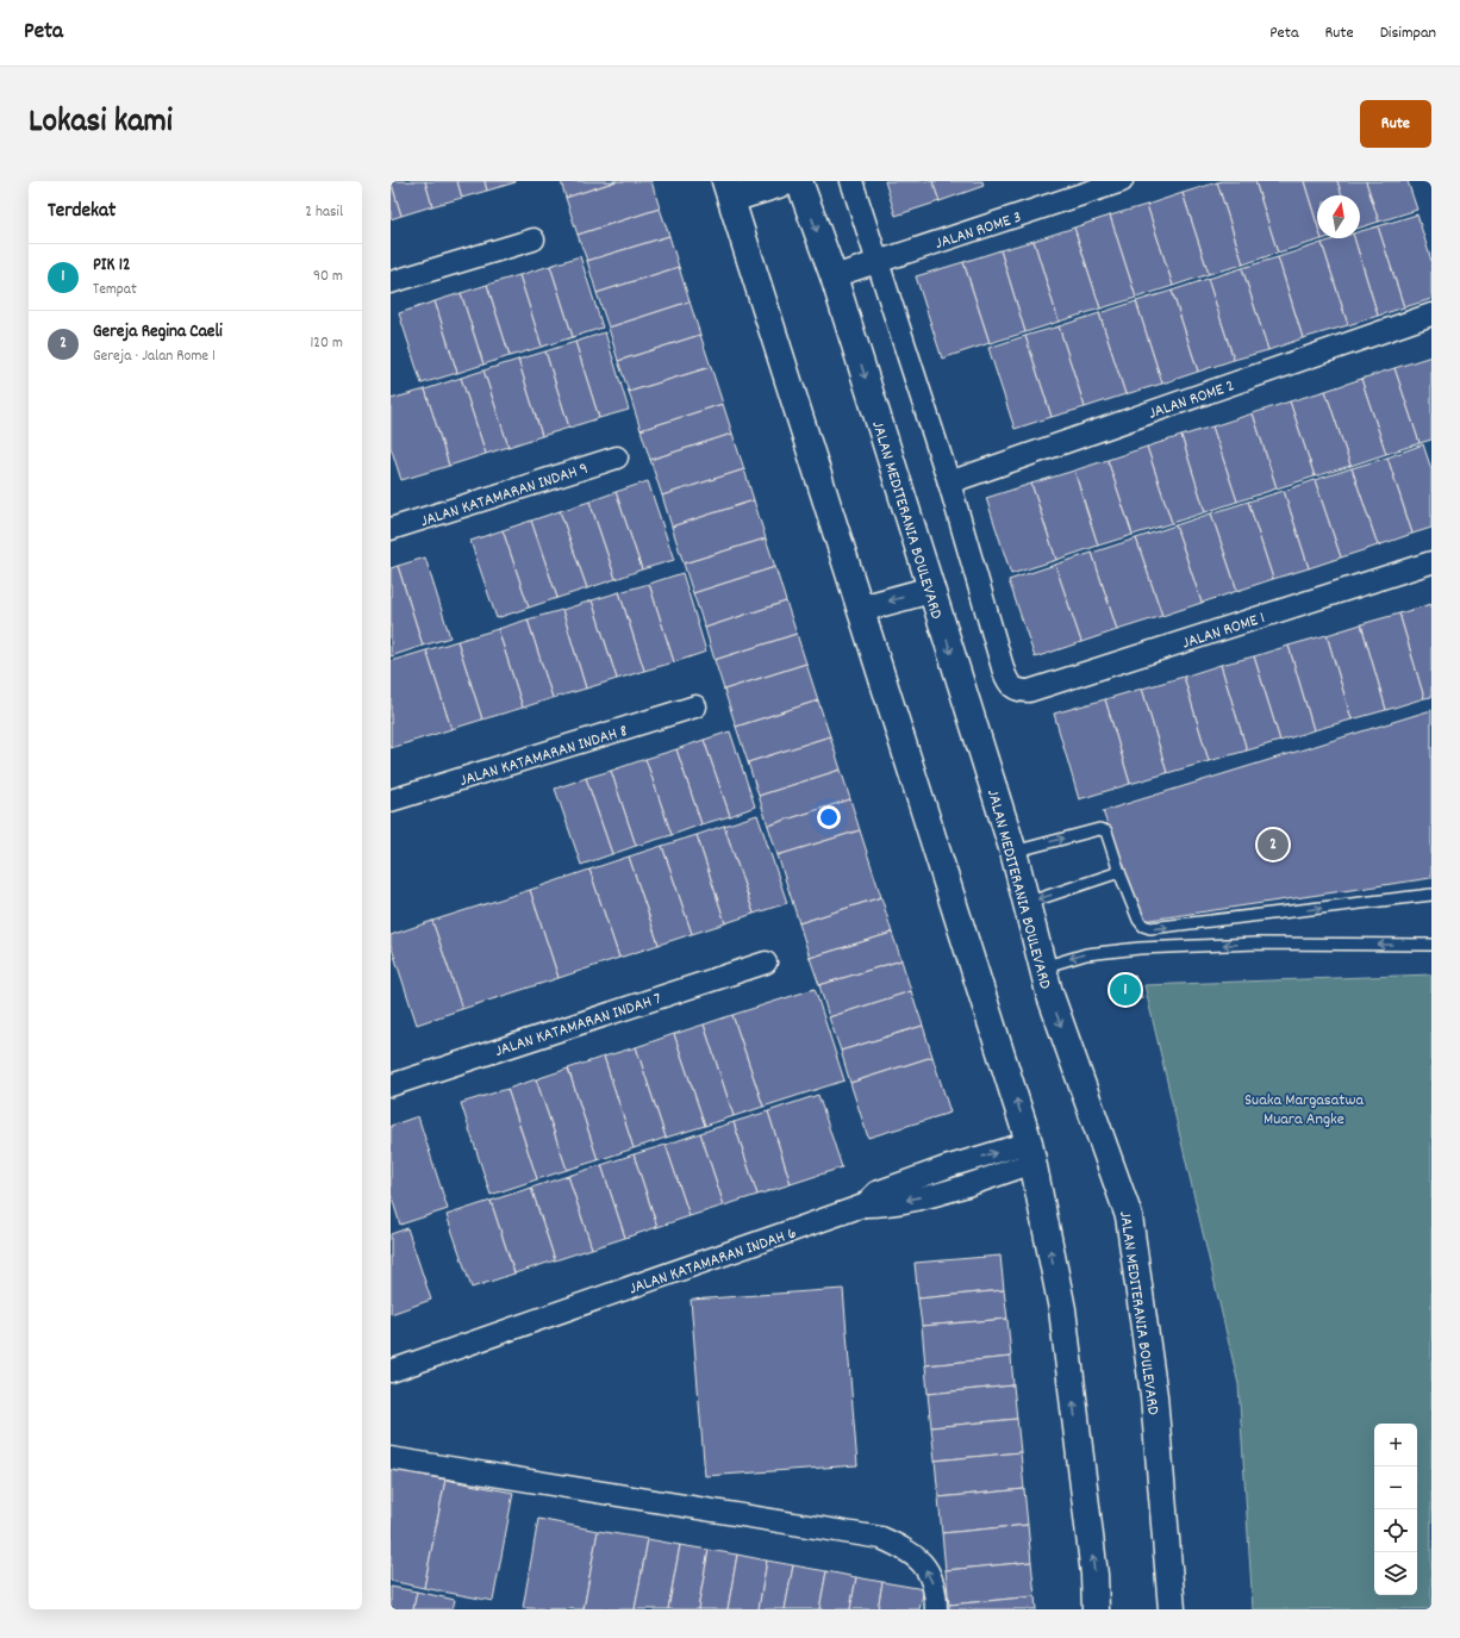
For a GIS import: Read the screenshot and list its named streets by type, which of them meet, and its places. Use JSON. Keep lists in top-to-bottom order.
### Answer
{
  "streets": {
    "street": [
      "JALAN ROME 3",
      "JALAN ROME 2",
      "JALAN KATAMARAN INDAH 9",
      "JALAN MEDITERANIA BOULEVARD",
      "JALAN ROME 1",
      "JALAN KATAMARAN INDAH 8",
      "JALAN KATAMARAN INDAH 7",
      "JALAN KATAMARAN INDAH 6"
    ]
  },
  "crossings": [
    ["JALAN ROME 3", "JALAN MEDITERANIA BOULEVARD"],
    ["JALAN ROME 2", "JALAN ROME 1"]
  ],
  "parks": ["Suaka Margasatwa Muara Angke"],
  "north": "top",
  "page": {
    "header": "Peta",
    "nav": ["Peta", "Rute", "Disimpan"],
    "title": "Lokasi kami",
    "buttons": "Rute",
    "heading": ["Terdekat", "2 hasil"],
    "list": [
      {
        "mark": "1",
        "name": "PIK 12",
        "note": "Tempat",
        "value": "90 m"
      },
      {
        "mark": "2",
        "name": "Gereja Regina Caeli",
        "note": "Gereja · Jalan Rome 1",
        "value": "120 m"
      }
    ],
    "pins": ["2", "1"],
    "map_buttons": ["+", "−"]
  }
}
